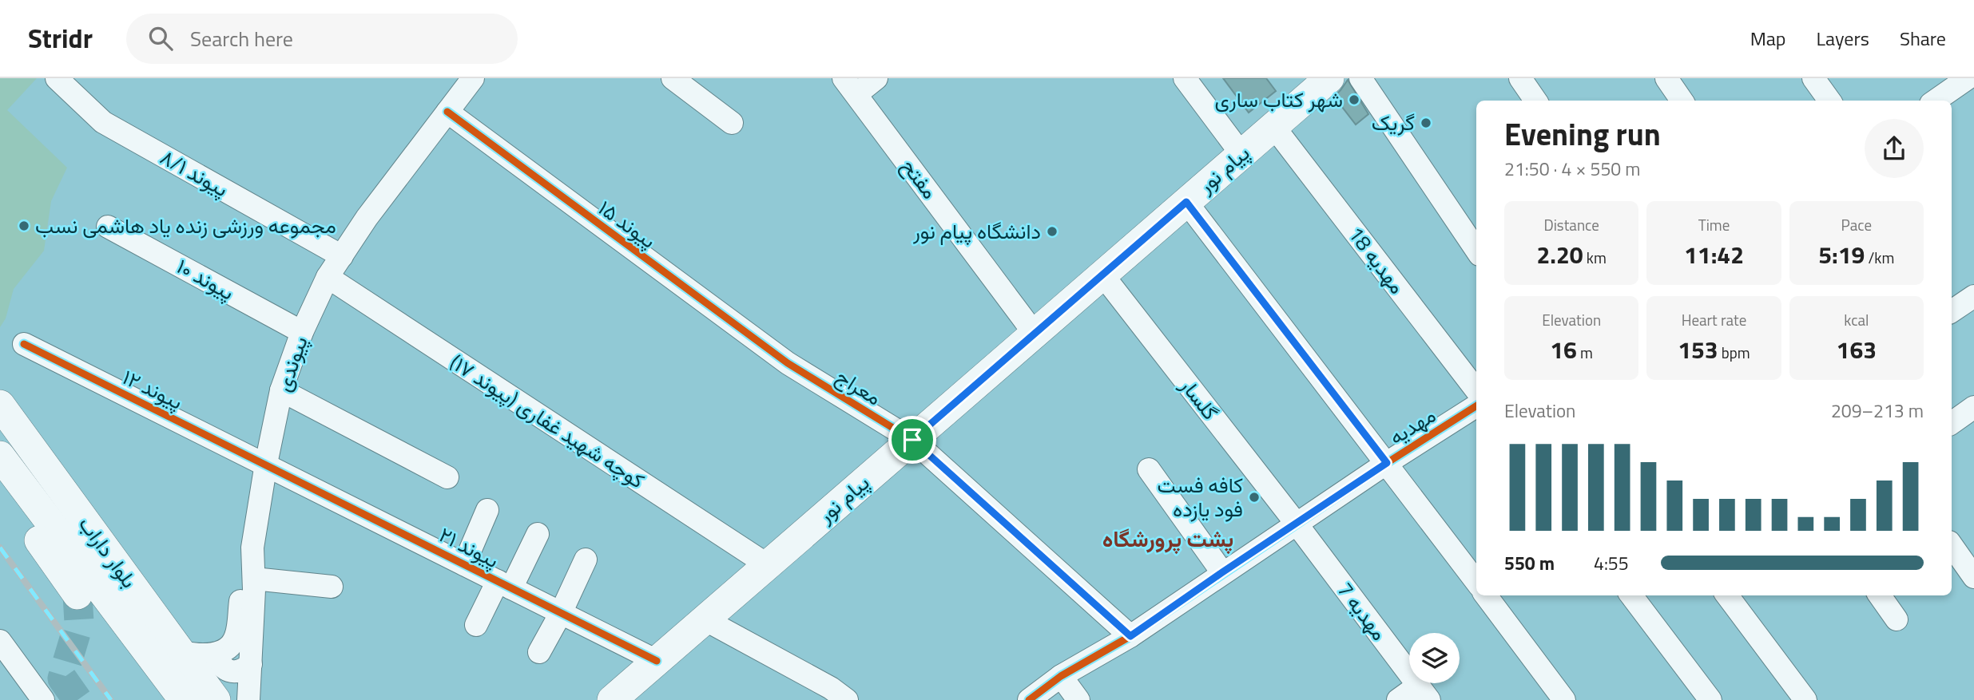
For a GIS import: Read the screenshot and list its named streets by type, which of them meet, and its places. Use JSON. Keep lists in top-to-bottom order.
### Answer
{
  "streets": {
    "main road": ["پیام نور", "بلوار داراب"],
    "street": [
      "پیوند ۸/۱",
      "مفتح",
      "پیوند ۱۵",
      "مهدیه 18",
      "پیوند ۱۰",
      "پیوندی",
      "معراج",
      "پیوند ۱۲",
      "گلسار",
      "کوچه شهید غفاری (پیوند ۱۷)",
      "مهدیه",
      "پیوند ۲۱",
      "مهدیه 7"
    ]
  },
  "crossings": [
    ["پیام نور", "مفتح"],
    ["پیام نور", "مهدیه 18"],
    ["پیام نور", "معراج"],
    ["پیام نور", "گلسار"],
    ["پیام نور", "کوچه شهید غفاری (پیوند ۱۷)"],
    ["پیام نور", "پیوند ۲۱"],
    ["پیوند ۸/۱", "پیوندی"],
    ["پیوند ۱۵", "پیوندی"],
    ["پیوند ۱۵", "معراج"],
    ["پیوند ۱۰", "پیوندی"],
    ["پیوندی", "پیوند ۱۲"],
    ["پیوندی", "کوچه شهید غفاری (پیوند ۱۷)"],
    ["پیوندی", "پیوند ۲۱"],
    ["معراج", "مهدیه"],
    ["پیوند ۱۲", "پیوند ۲۱"],
    ["گلسار", "مهدیه"],
    ["گلسار", "مهدیه 7"],
    ["مهدیه", "مهدیه 7"]
  ],
  "districts": ["پشت پرورشگاه"],
  "places": [
    "شهر کتاب ساری",
    "گریک",
    "مجموعه ورزشی زنده یاد هاشمی نسب",
    "دانشگاه پیام نور",
    "کافه فست فود یازده"
  ],
  "page": {
    "header": "Stridr",
    "search": "Search here",
    "nav": ["Map", "Layers", "Share"],
    "heading": ["Evening run", "21:50 · 4 × 550 m"],
    "stats": [
      ["Distance", "2.20 km"],
      ["Time", "11:42"],
      ["Pace", "5:19 /km"],
      ["Elevation", "16 m"],
      ["Heart rate", "153 bpm"],
      ["kcal", "163"]
    ],
    "chart": ["Elevation", "209–213 m"],
    "list": [
      {
        "name": "550 m",
        "note": "4:55"
      }
    ]
  }
}
